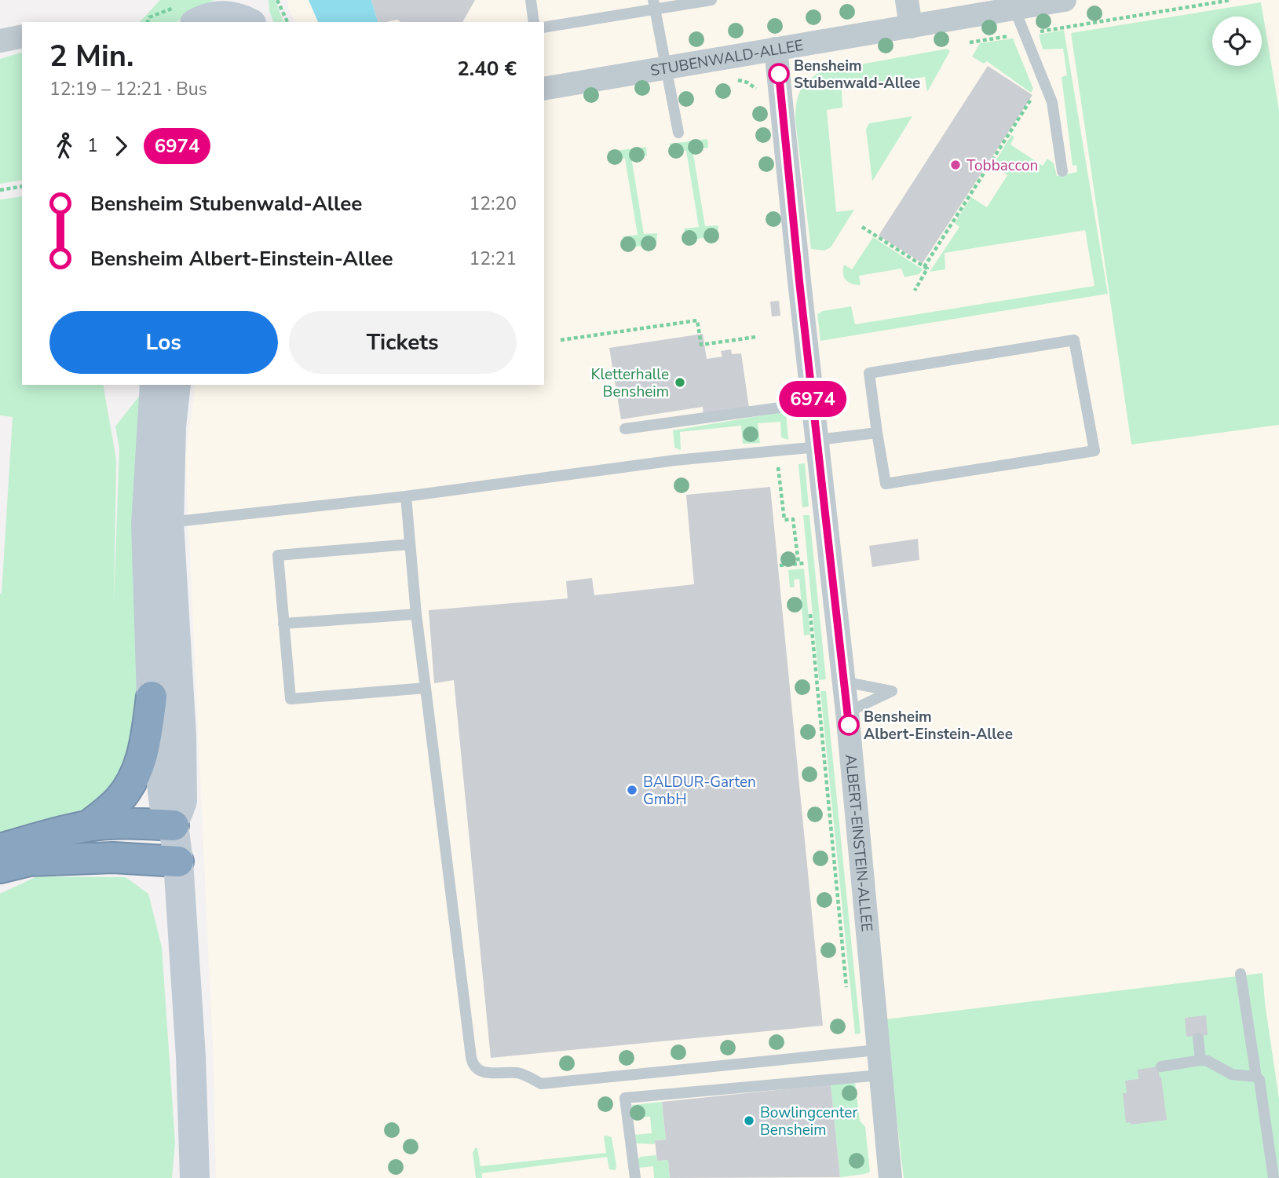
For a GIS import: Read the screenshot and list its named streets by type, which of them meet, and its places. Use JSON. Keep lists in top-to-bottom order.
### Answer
{
  "streets": {
    "street": ["STUBENWALD-ALLEE", "ALBERT-EINSTEIN-ALLEE"]
  },
  "crossings": [
    ["STUBENWALD-ALLEE", "ALBERT-EINSTEIN-ALLEE"]
  ],
  "places": [
    "Bensheim Stubenwald-Allee",
    "Tobbaccon",
    "Kletterhalle Bensheim",
    "Bensheim Albert-Einstein-Allee",
    "BALDUR-Garten GmbH",
    "Bowlingcenter Bensheim"
  ],
  "lines": ["bus line 6974"],
  "page": {
    "on_map": "6974",
    "heading": ["2 Min.", "12:19 – 12:21 · Bus", "2.40 €"],
    "legs": ["1", "6974"],
    "list": [
      {
        "name": "Bensheim Stubenwald-Allee",
        "value": "12:20"
      },
      {
        "name": "Bensheim Albert-Einstein-Allee",
        "value": "12:21"
      }
    ],
    "buttons": ["Los", "Tickets"]
  }
}
